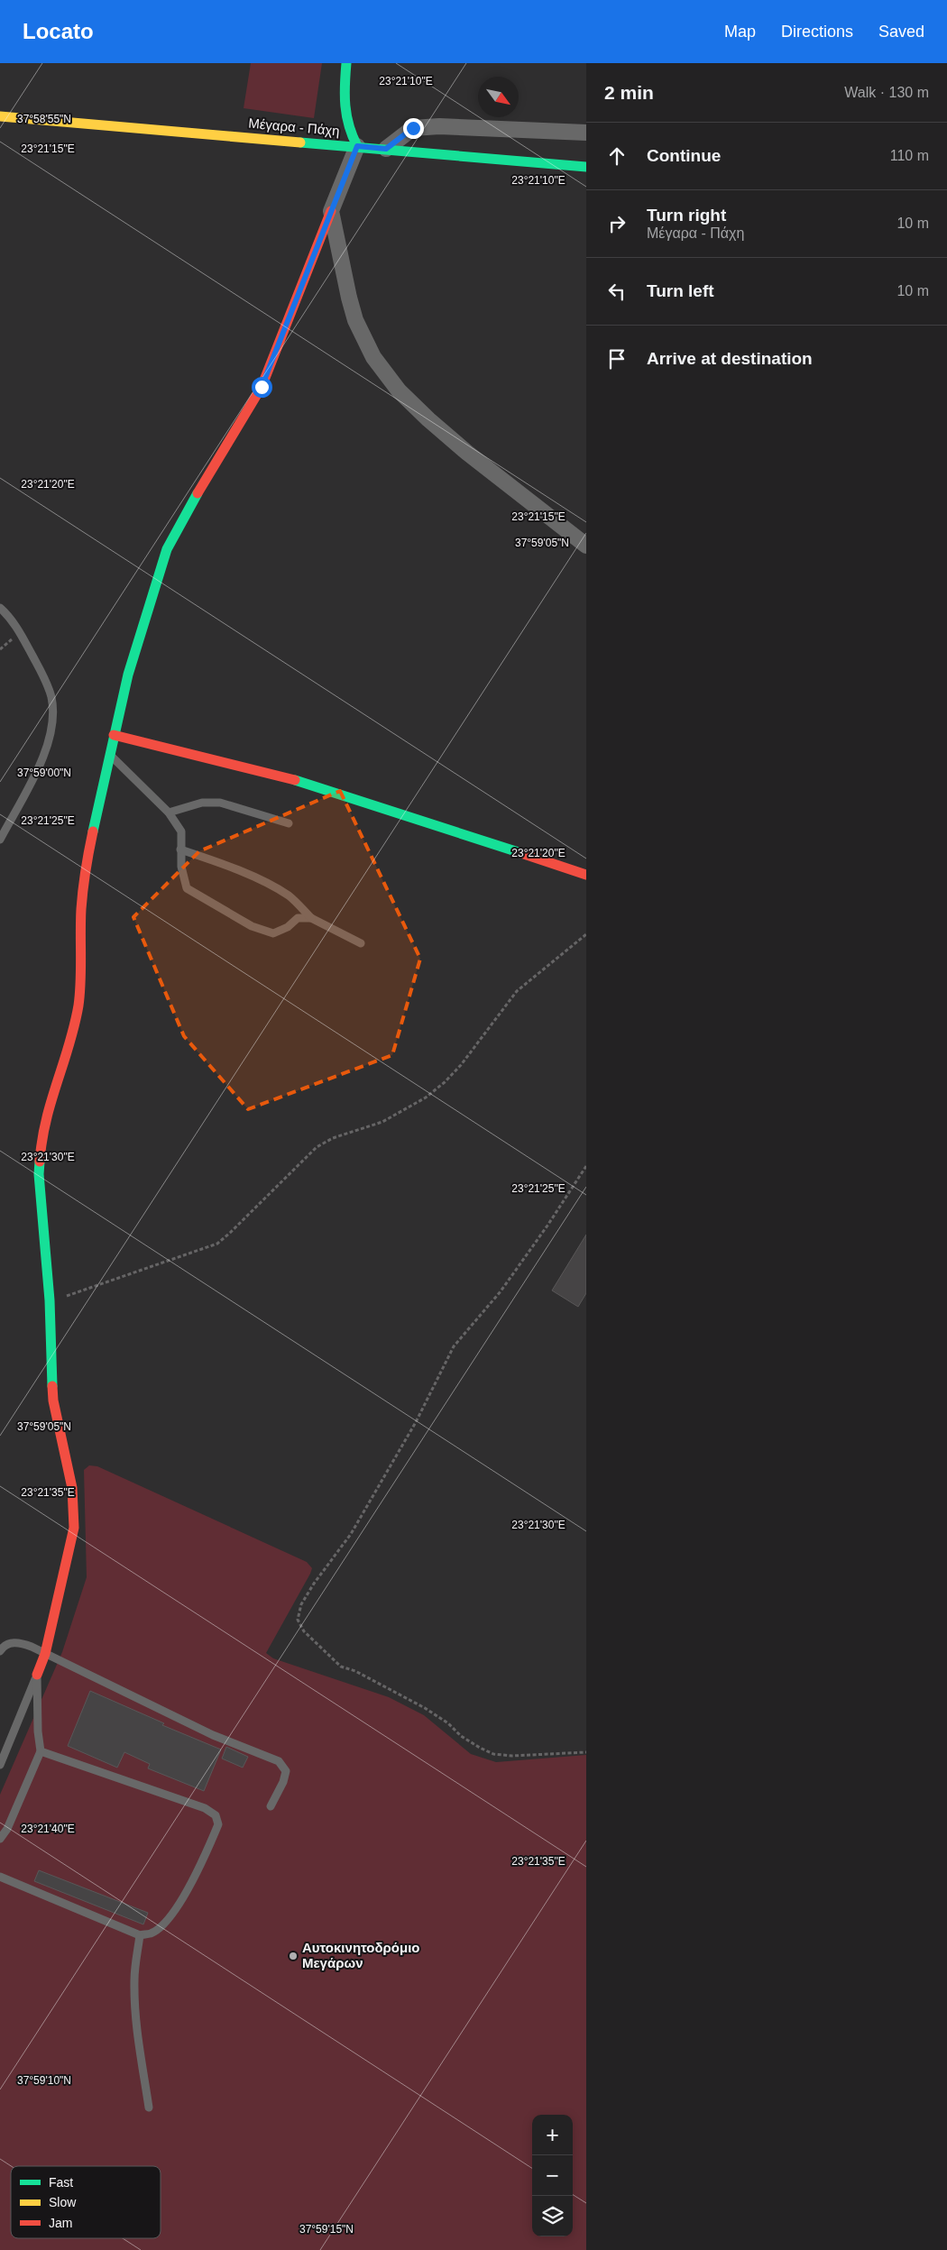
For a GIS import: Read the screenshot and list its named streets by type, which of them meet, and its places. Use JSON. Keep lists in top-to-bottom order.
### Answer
{
  "streets": {
    "street": ["Μέγαρα - Πάχη"]
  },
  "places": ["Αυτοκινητοδρόμιο Μεγάρων"],
  "legend": ["Fast", "Slow", "Jam"],
  "north": "bottom right",
  "page": {
    "header": "Locato",
    "nav": ["Map", "Directions", "Saved"],
    "heading": ["2 min", "Walk · 130 m"],
    "list": [
      ["Continue", "110 m"],
      ["Turn right", "Μέγαρα - Πάχη", "10 m"],
      ["Turn left", "10 m"],
      "Arrive at destination"
    ],
    "map_buttons": ["+", "−"]
  },
  "coordinates": [
    "23°21'10\"E",
    "37°58'55\"N",
    "23°21'15\"E",
    "23°21'20\"E",
    "37°59'05\"N",
    "37°59'00\"N",
    "23°21'25\"E",
    "23°21'30\"E",
    "23°21'35\"E",
    "23°21'40\"E",
    "37°59'10\"N",
    "37°59'15\"N"
  ]
}
